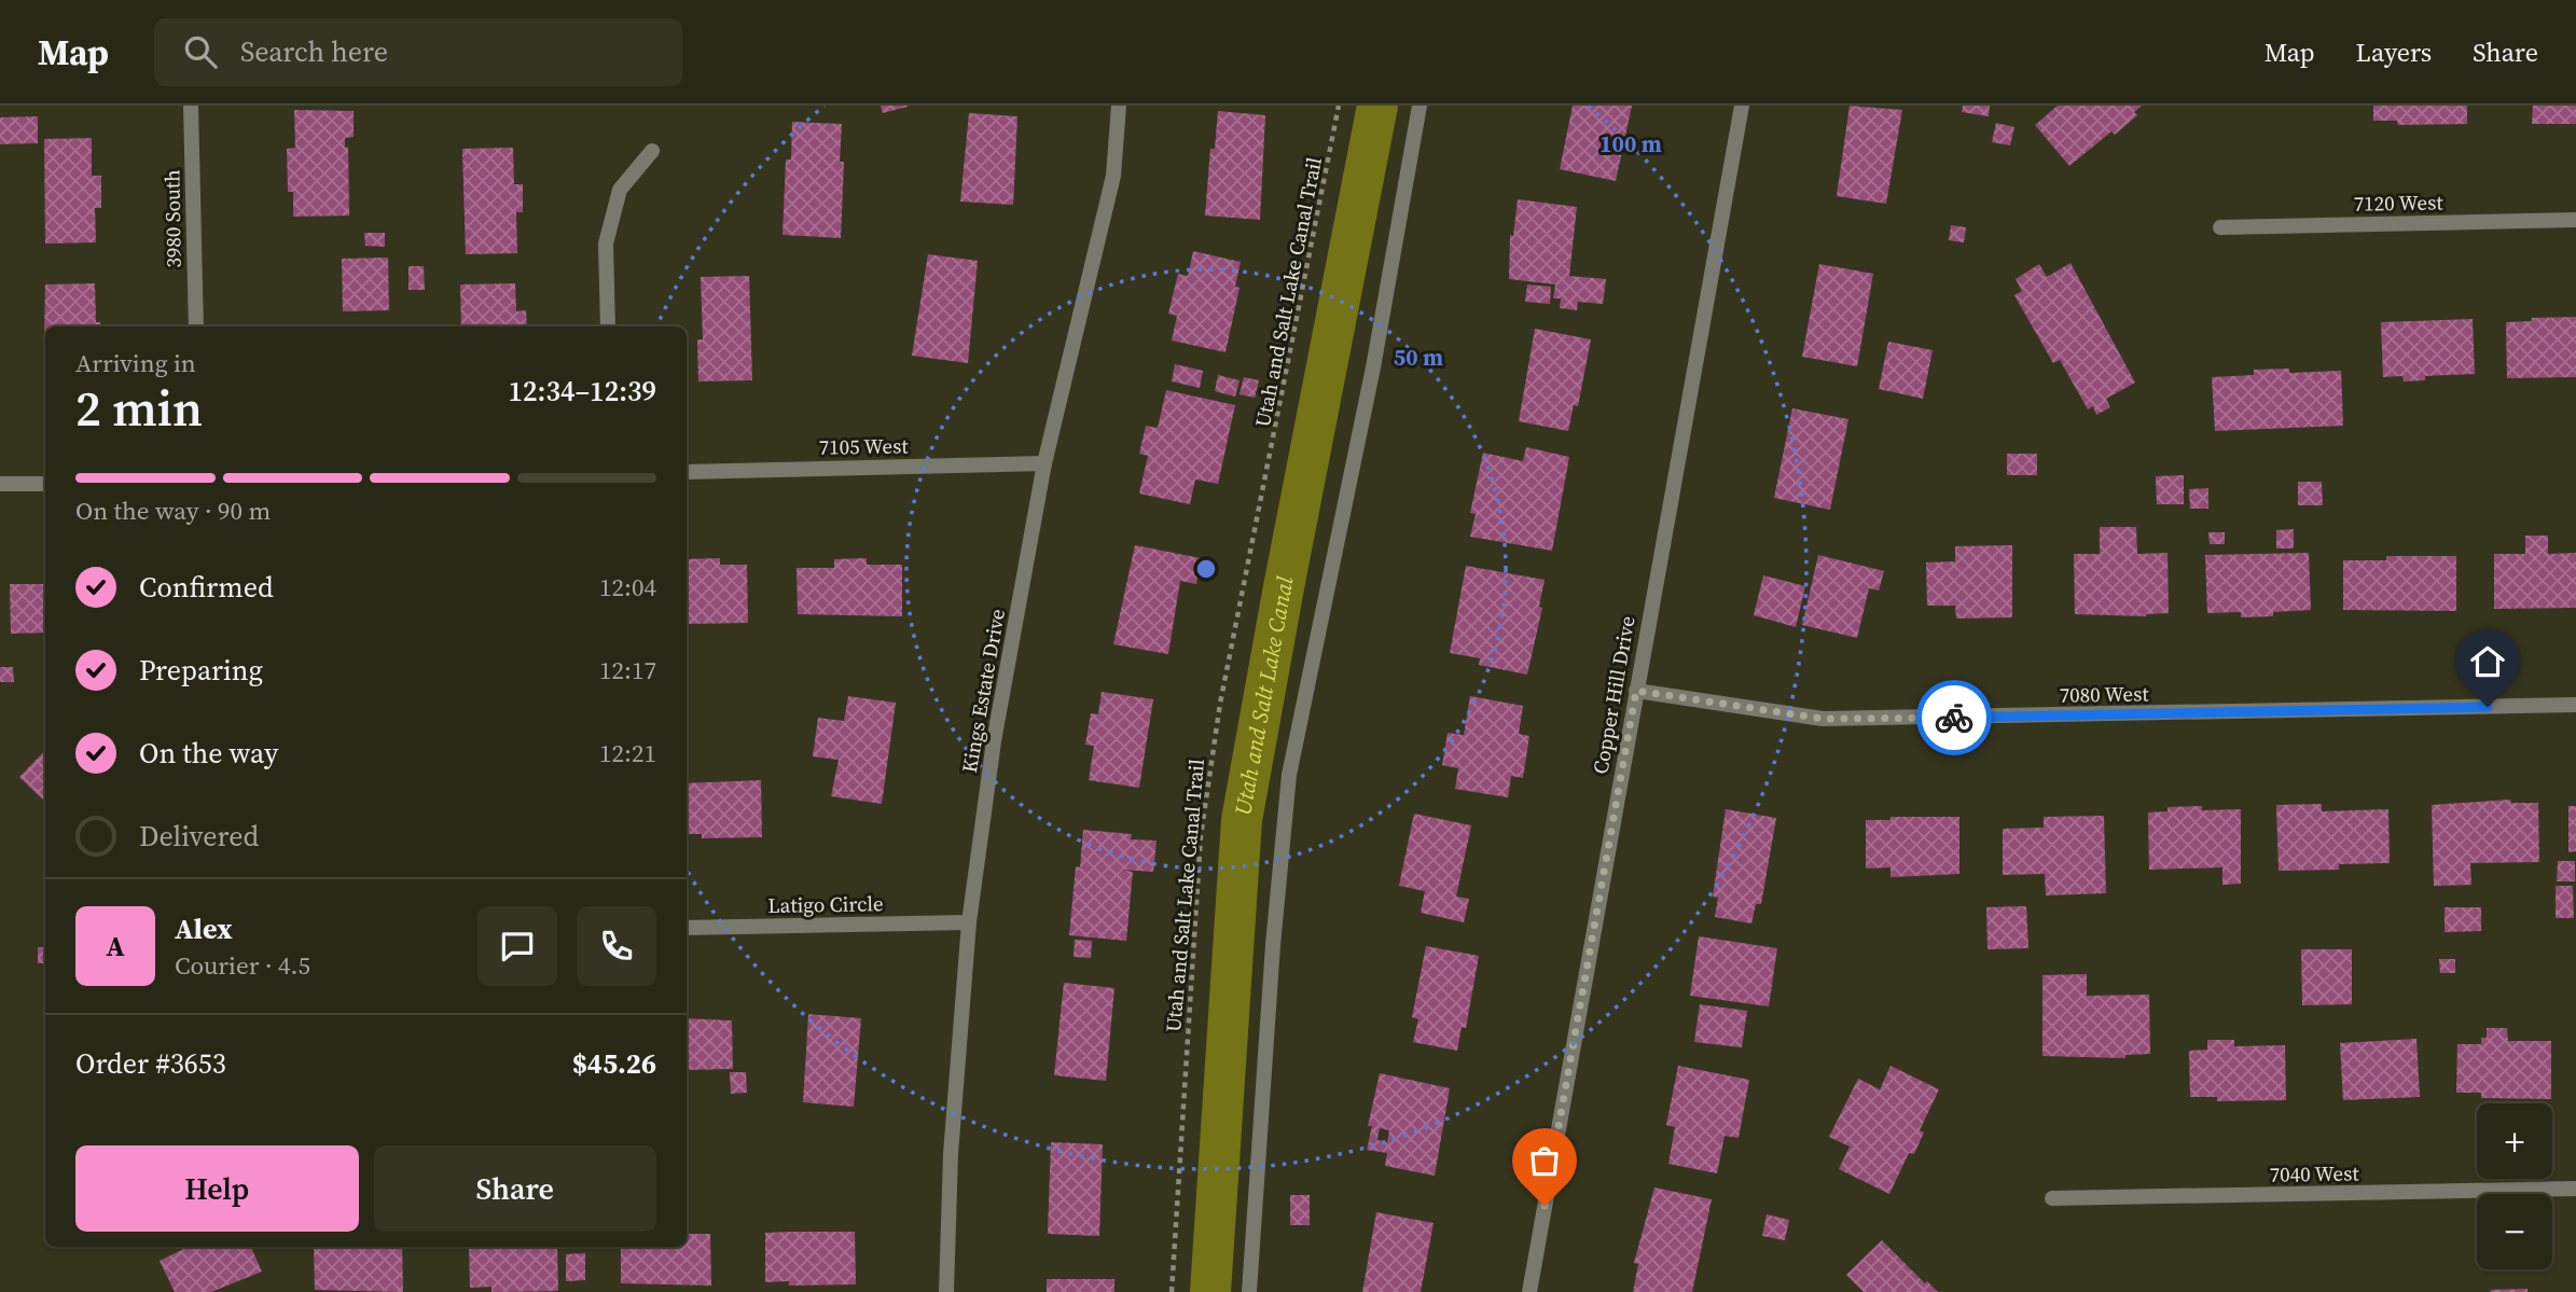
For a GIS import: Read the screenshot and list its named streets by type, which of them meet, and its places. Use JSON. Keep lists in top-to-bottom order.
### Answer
{
  "streets": {
    "street": [
      "7120 West",
      "3980 South",
      "7105 West",
      "Kings Estate Drive",
      "7080 West",
      "Copper Hill Drive",
      "Latigo Circle",
      "7040 West"
    ],
    "path": ["Utah and Salt Lake Canal Trail"]
  },
  "crossings": [
    ["7105 West", "Kings Estate Drive"],
    ["Kings Estate Drive", "Latigo Circle"],
    ["7080 West", "Copper Hill Drive"]
  ],
  "water": ["Utah and Salt Lake Canal"],
  "page": {
    "header": "Map",
    "search": "Search here",
    "nav": ["Map", "Layers", "Share"],
    "heading": ["2 min", "Arriving in", "12:34–12:39"],
    "panel": [
      "Alex",
      "Courier · 4.5",
      "Order #3653",
      "$45.26"
    ],
    "bar": "On the way · 90 m",
    "list": [
      ["Confirmed", "12:04"],
      ["Preparing", "12:17"],
      ["On the way", "12:21"],
      "Delivered"
    ],
    "round": "A",
    "map_buttons": ["+", "−"],
    "buttons": ["Help", "Share"]
  },
  "rings": ["100 m", "50 m"]
}
